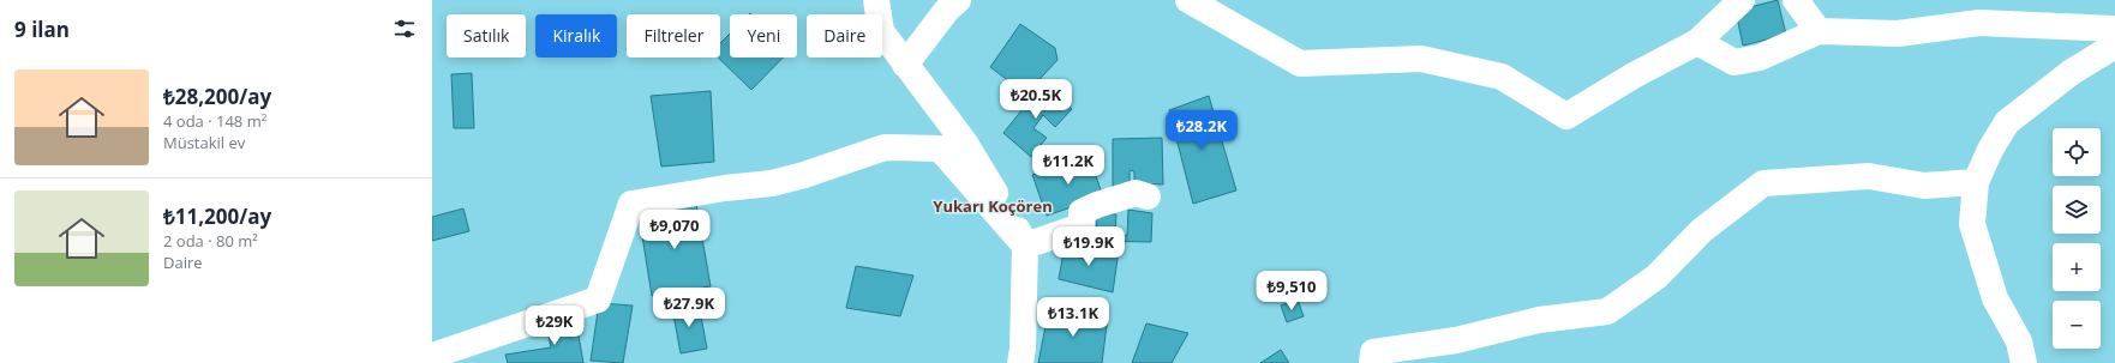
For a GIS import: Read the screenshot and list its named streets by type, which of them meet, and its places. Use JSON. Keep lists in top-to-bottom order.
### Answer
{
  "districts": ["Yukarı Koçören"],
  "page": {
    "heading": "9 ilan",
    "chip": [
      "Satılık",
      "Kiralık",
      "Filtreler",
      "Yeni",
      "Daire"
    ],
    "list": [
      {
        "name": "₺28,200/ay",
        "note": "4 oda · 148 m² · Müstakil ev"
      },
      {
        "name": "₺11,200/ay",
        "note": "2 oda · 80 m² · Daire"
      }
    ],
    "price": [
      "₺20.5K",
      "₺28.2K",
      "₺11.2K",
      "₺9,070",
      "₺19.9K",
      "₺9,510",
      "₺27.9K",
      "₺13.1K",
      "₺29K"
    ],
    "map_buttons": ["+", "−"]
  }
}
